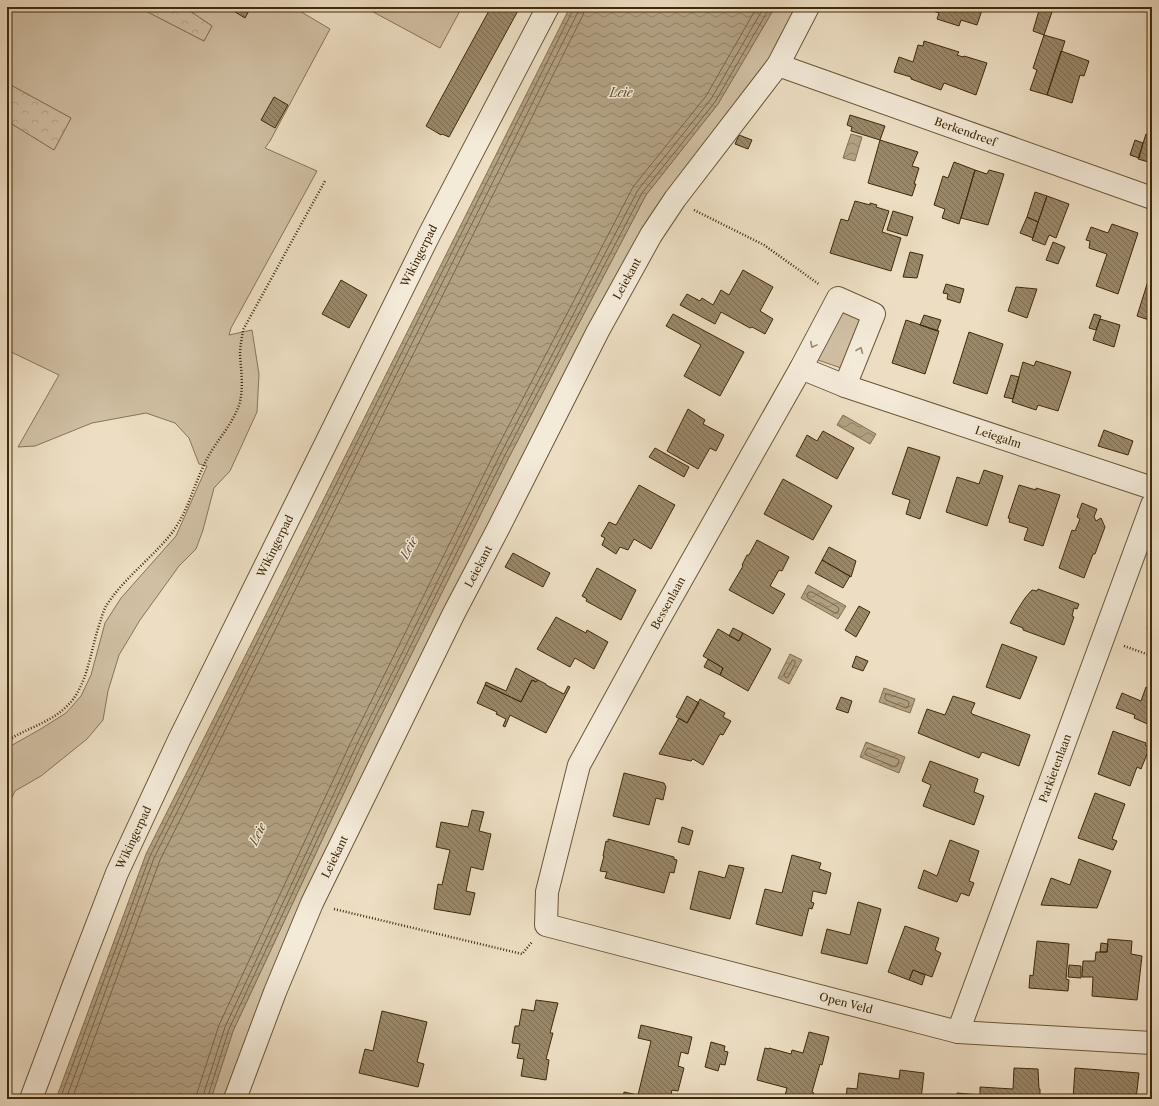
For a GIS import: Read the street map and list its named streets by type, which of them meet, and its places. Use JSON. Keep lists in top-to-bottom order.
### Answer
{
  "streets": {
    "street": [
      "Berkendreef",
      "Wikingerpad",
      "Leiekant",
      "Leiegalm",
      "Bessenlaan",
      "Parkietenlaan",
      "Open Veld"
    ]
  },
  "crossings": [
    ["Berkendreef", "Leiekant"],
    ["Leiegalm", "Bessenlaan"],
    ["Bessenlaan", "Open Veld"],
    ["Parkietenlaan", "Open Veld"]
  ],
  "water": ["Leie"]
}
